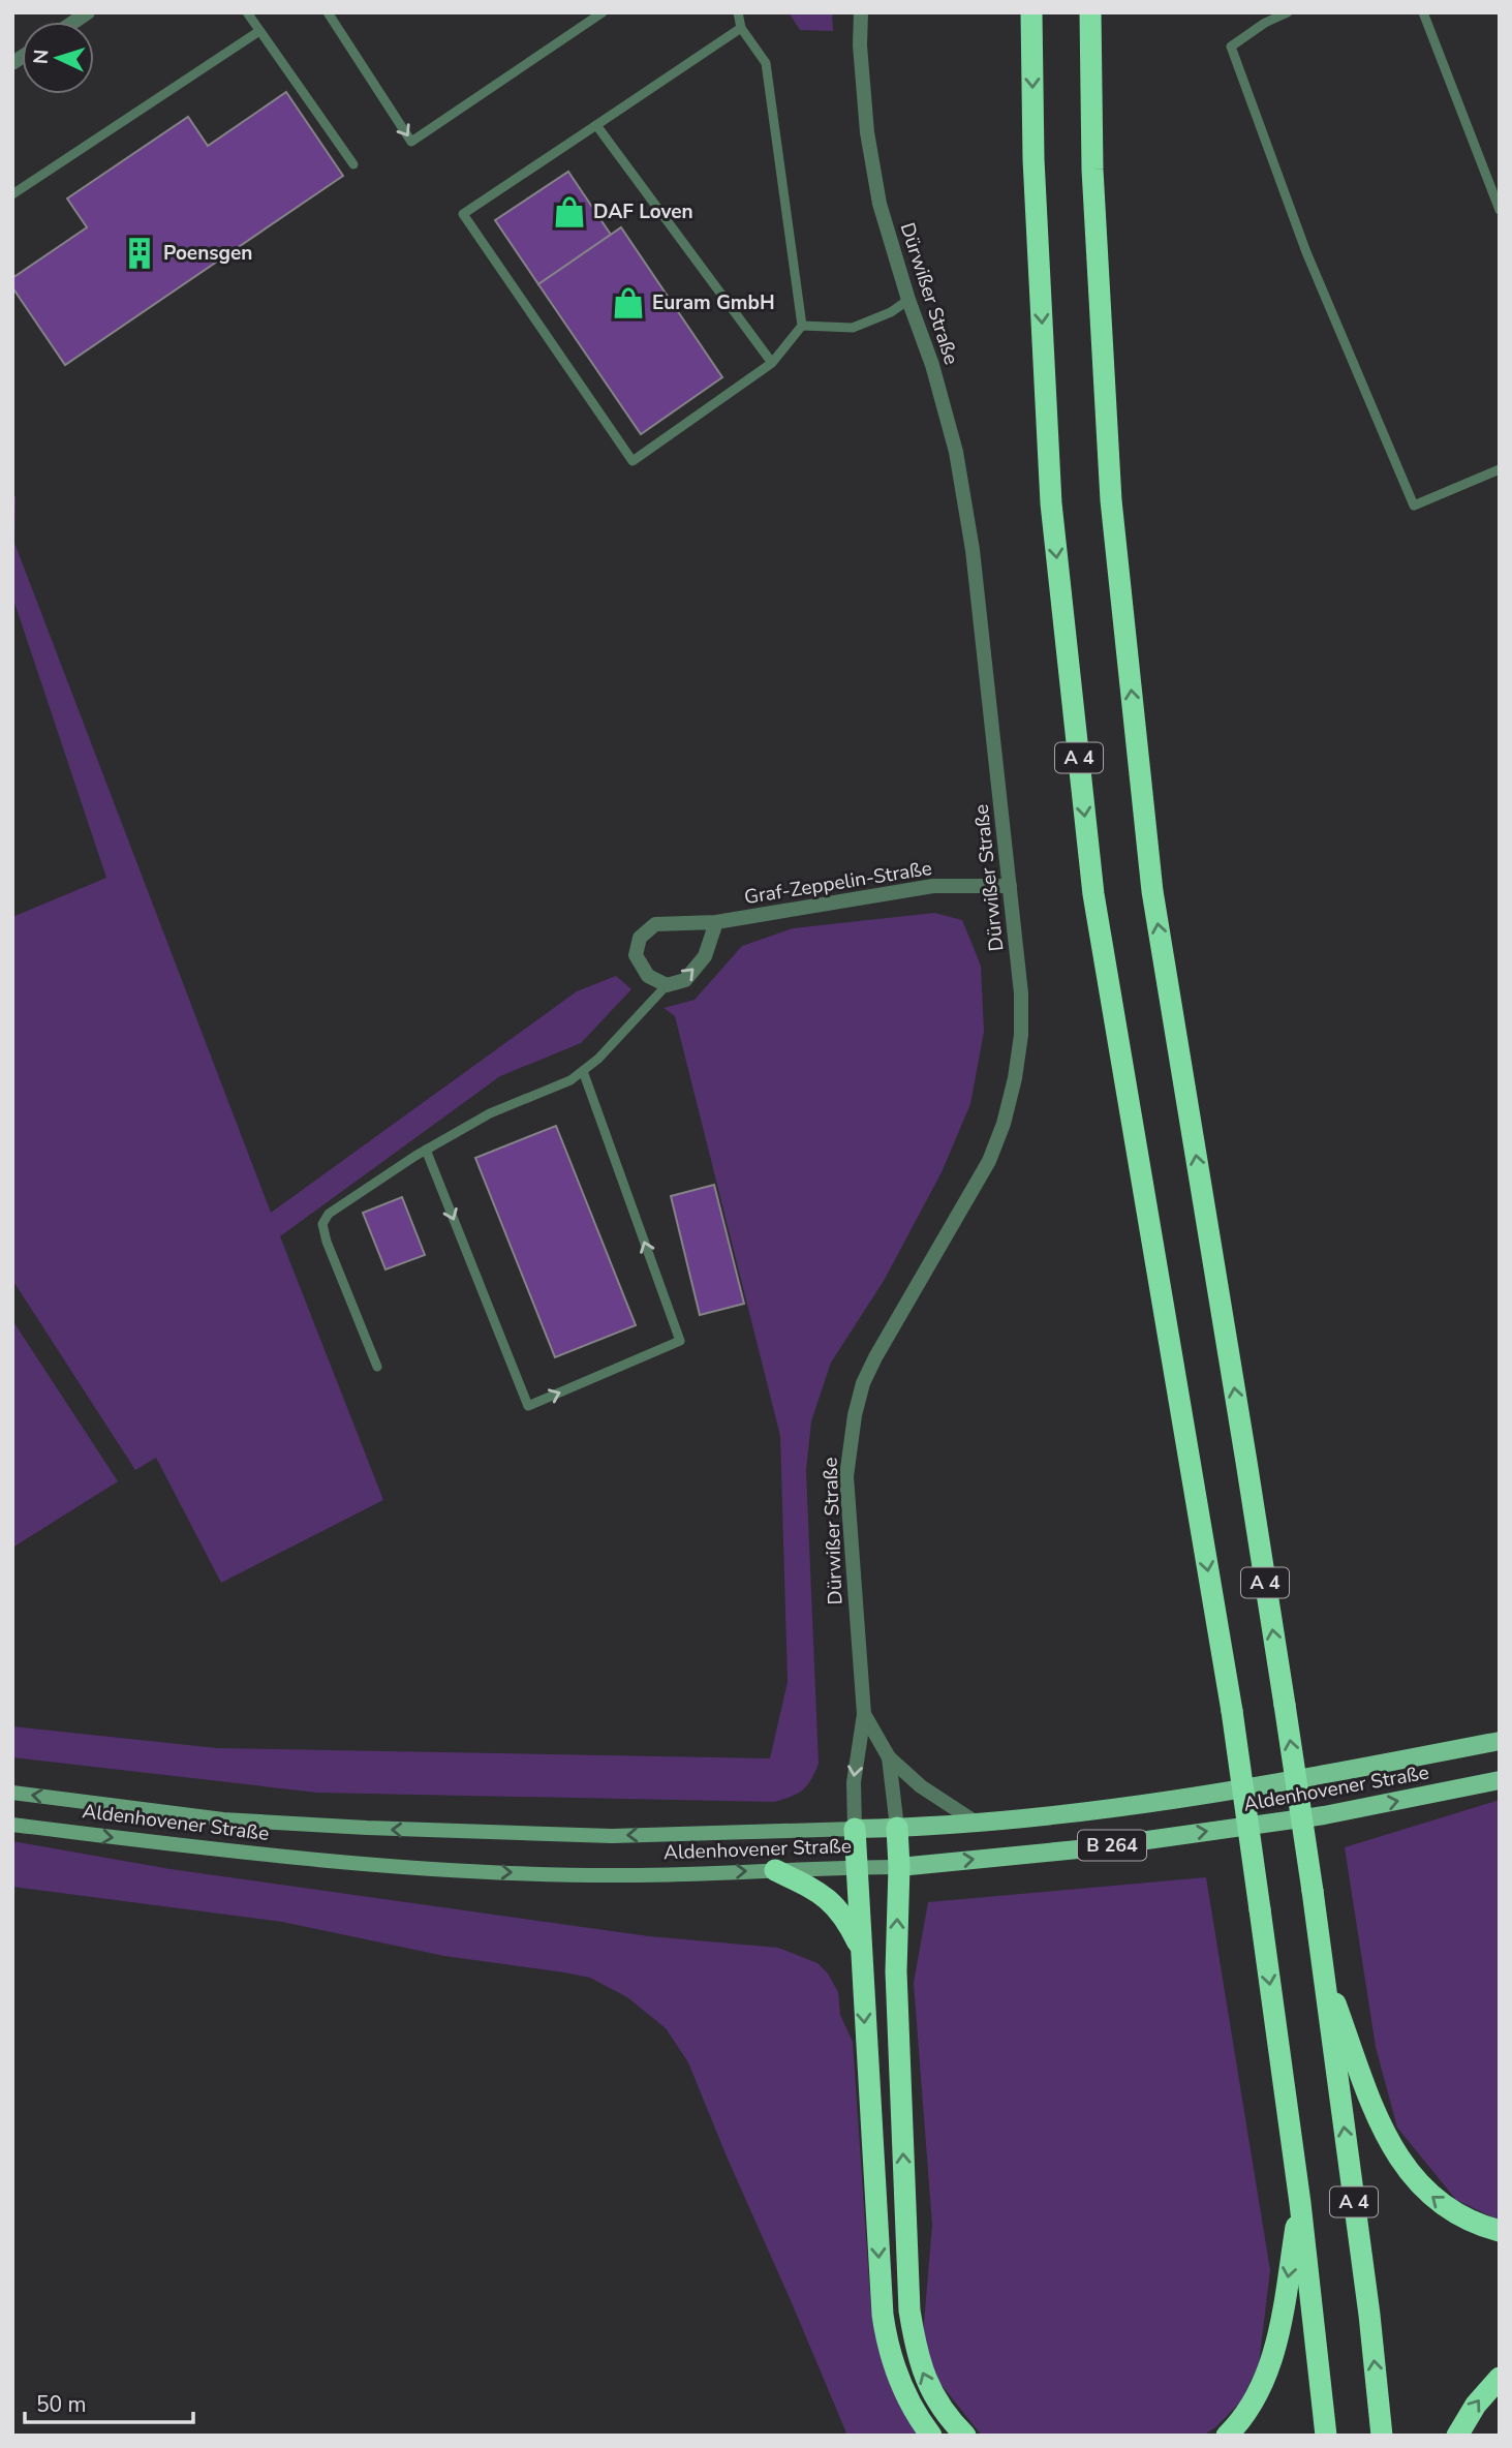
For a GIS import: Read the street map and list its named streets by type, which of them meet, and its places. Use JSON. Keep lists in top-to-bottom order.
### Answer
{
  "streets": {
    "highway": ["A 4"],
    "main road": ["Aldenhovener Straße", "B 264"],
    "street": ["Dürwißer Straße", "Graf-Zeppelin-Straße"]
  },
  "crossings": [
    ["Dürwißer Straße", "Graf-Zeppelin-Straße"],
    ["Dürwißer Straße", "Aldenhovener Straße"]
  ],
  "places": {
    "shop": ["DAF Loven", "Euram GmbH"],
    "building": ["Poensgen"]
  },
  "scale_bar": "50 m",
  "north": "left"
}
